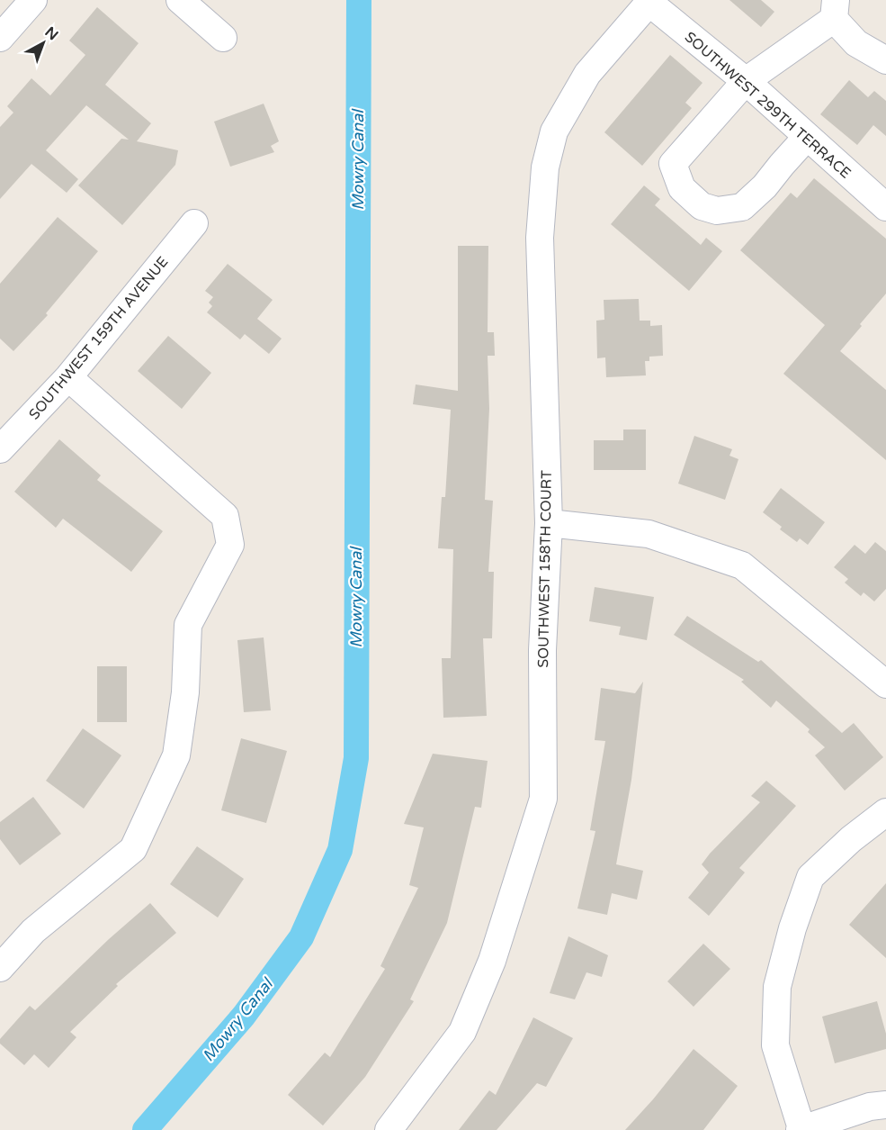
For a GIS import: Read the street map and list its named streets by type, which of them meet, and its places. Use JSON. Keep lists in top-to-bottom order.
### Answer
{
  "streets": {
    "street": ["SOUTHWEST 299TH TERRACE", "SOUTHWEST 159TH AVENUE", "SOUTHWEST 158TH COURT"]
  },
  "crossings": [
    ["SOUTHWEST 299TH TERRACE", "SOUTHWEST 158TH COURT"]
  ],
  "water": ["Mowry Canal"],
  "north": "top right"
}
